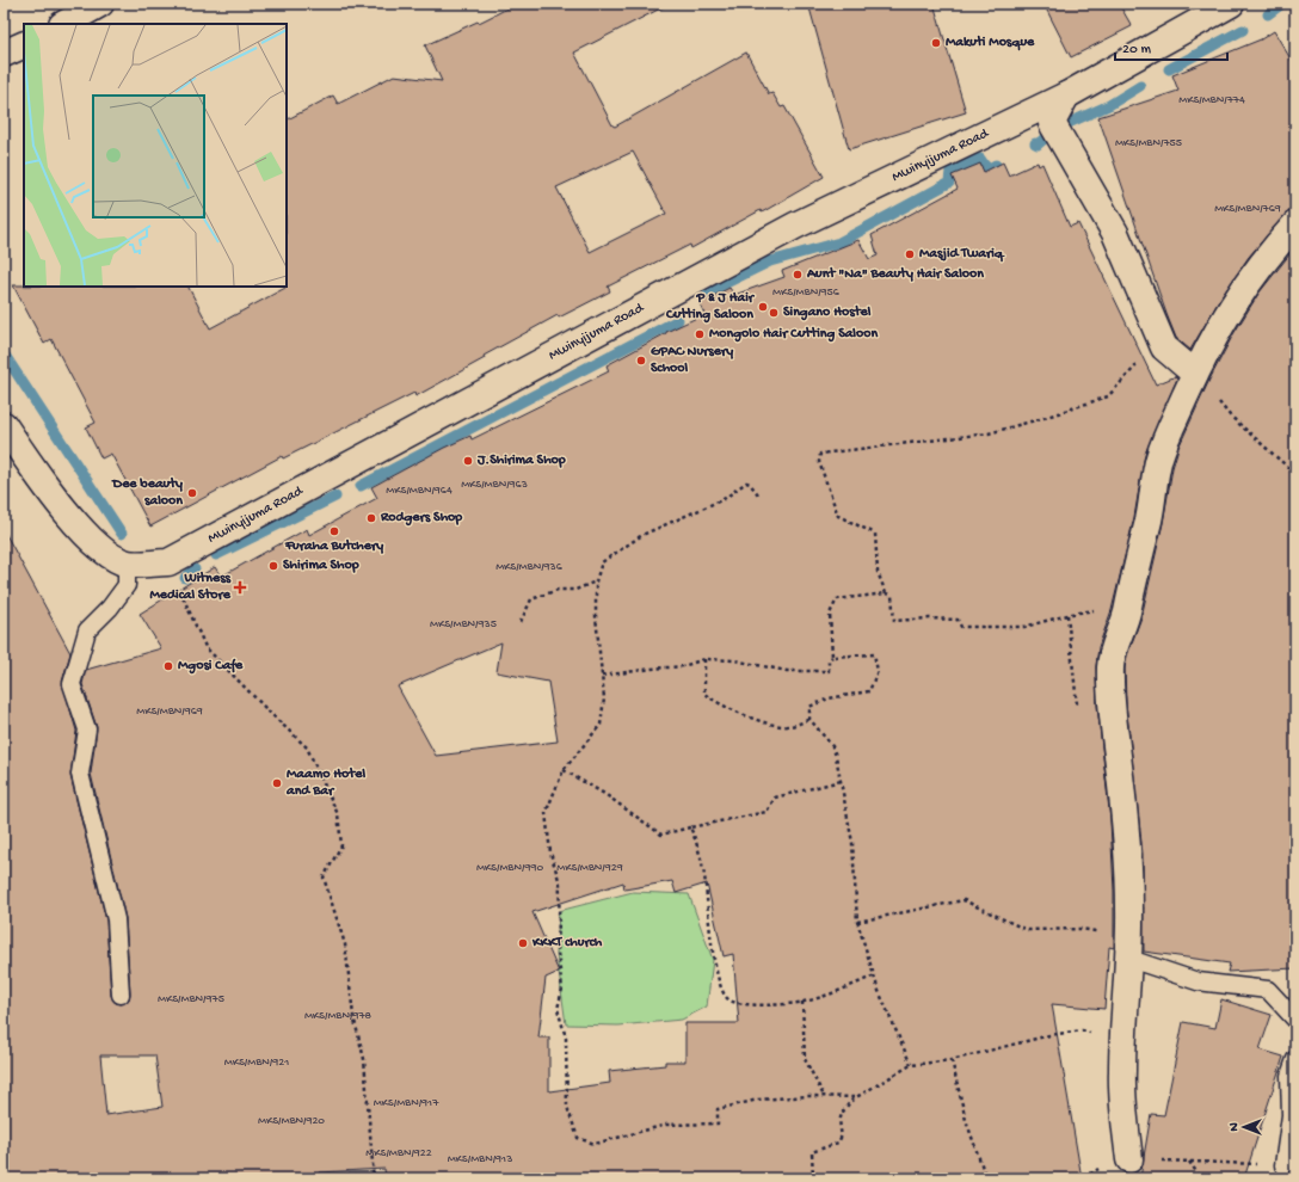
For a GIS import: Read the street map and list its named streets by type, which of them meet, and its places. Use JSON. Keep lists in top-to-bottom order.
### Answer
{
  "streets": {
    "street": ["Mwinyijuma Road"]
  },
  "places": {
    "other": [
      "Makuti Mosque",
      "Masjid Twariq",
      "Aunt \"Na\" Beauty Hair Saloon",
      "P & J Hair Cutting Saloon",
      "Singano Hostel",
      "Mongolo Hair Cutting Saloon",
      "GPAC Nursery School",
      "J.Shirima Shop",
      "Dee beauty saloon",
      "Rodgers Shop",
      "Furaha Butchery",
      "Shirima Shop",
      "Mgosi Cafe",
      "Maamo Hotel and Bar",
      "KKKT church"
    ],
    "health": ["Witness Medical Store"]
  },
  "house_numbers": [
    "MKS/MBN/774",
    "MKS/MBN/755",
    "MKS/MBN/769",
    "MKS/MBN/956",
    "MKS/MBN/963",
    "MKS/MBN/964",
    "MKS/MBN/936",
    "MKS/MBN/935",
    "MKS/MBN/969",
    "MKS/MBN/990",
    "MKS/MBN/929",
    "MKS/MBN/975",
    "MKS/MBN/978",
    "MKS/MBN/921",
    "MKS/MBN/917",
    "MKS/MBN/920",
    "MKS/MBN/922",
    "MKS/MBN/913"
  ],
  "scale_bar": "20 m",
  "north": "left"
}
